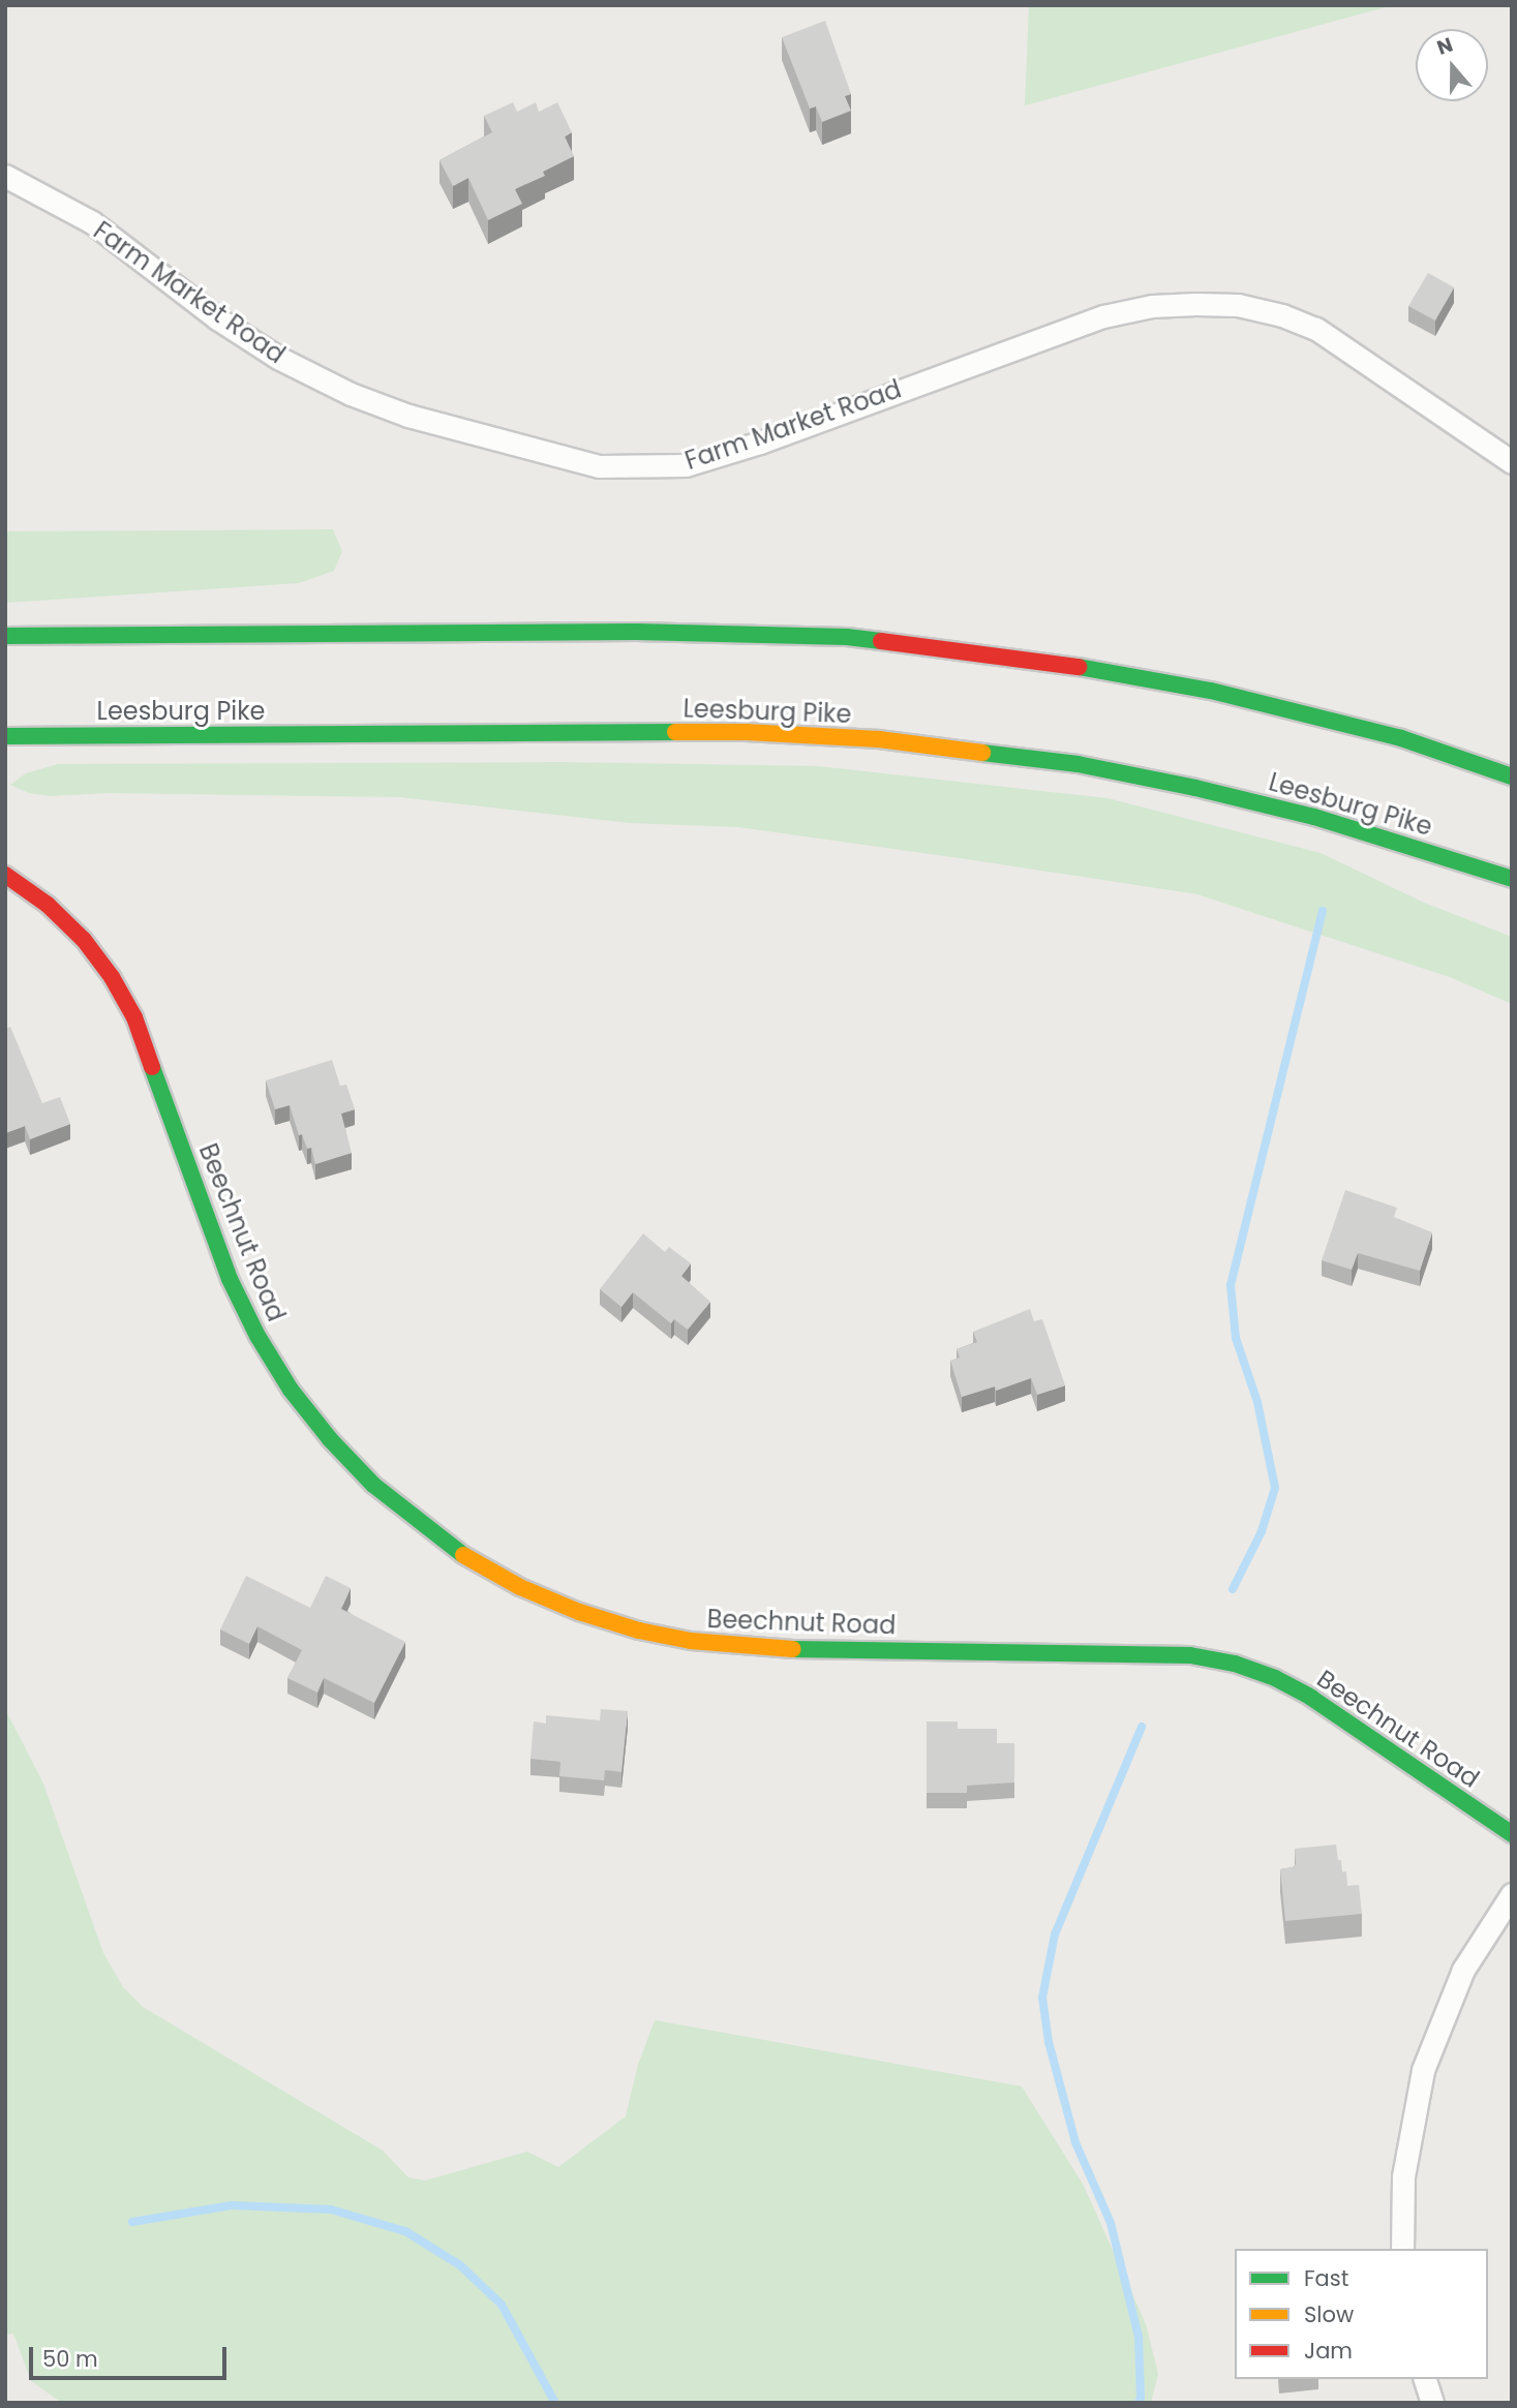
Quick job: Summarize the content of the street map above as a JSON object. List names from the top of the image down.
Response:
{
  "streets": {
    "main road": ["Leesburg Pike", "Beechnut Road"],
    "street": ["Farm Market Road"]
  },
  "legend": ["Fast", "Slow", "Jam"],
  "scale_bar": "50 m",
  "north": "top"
}
